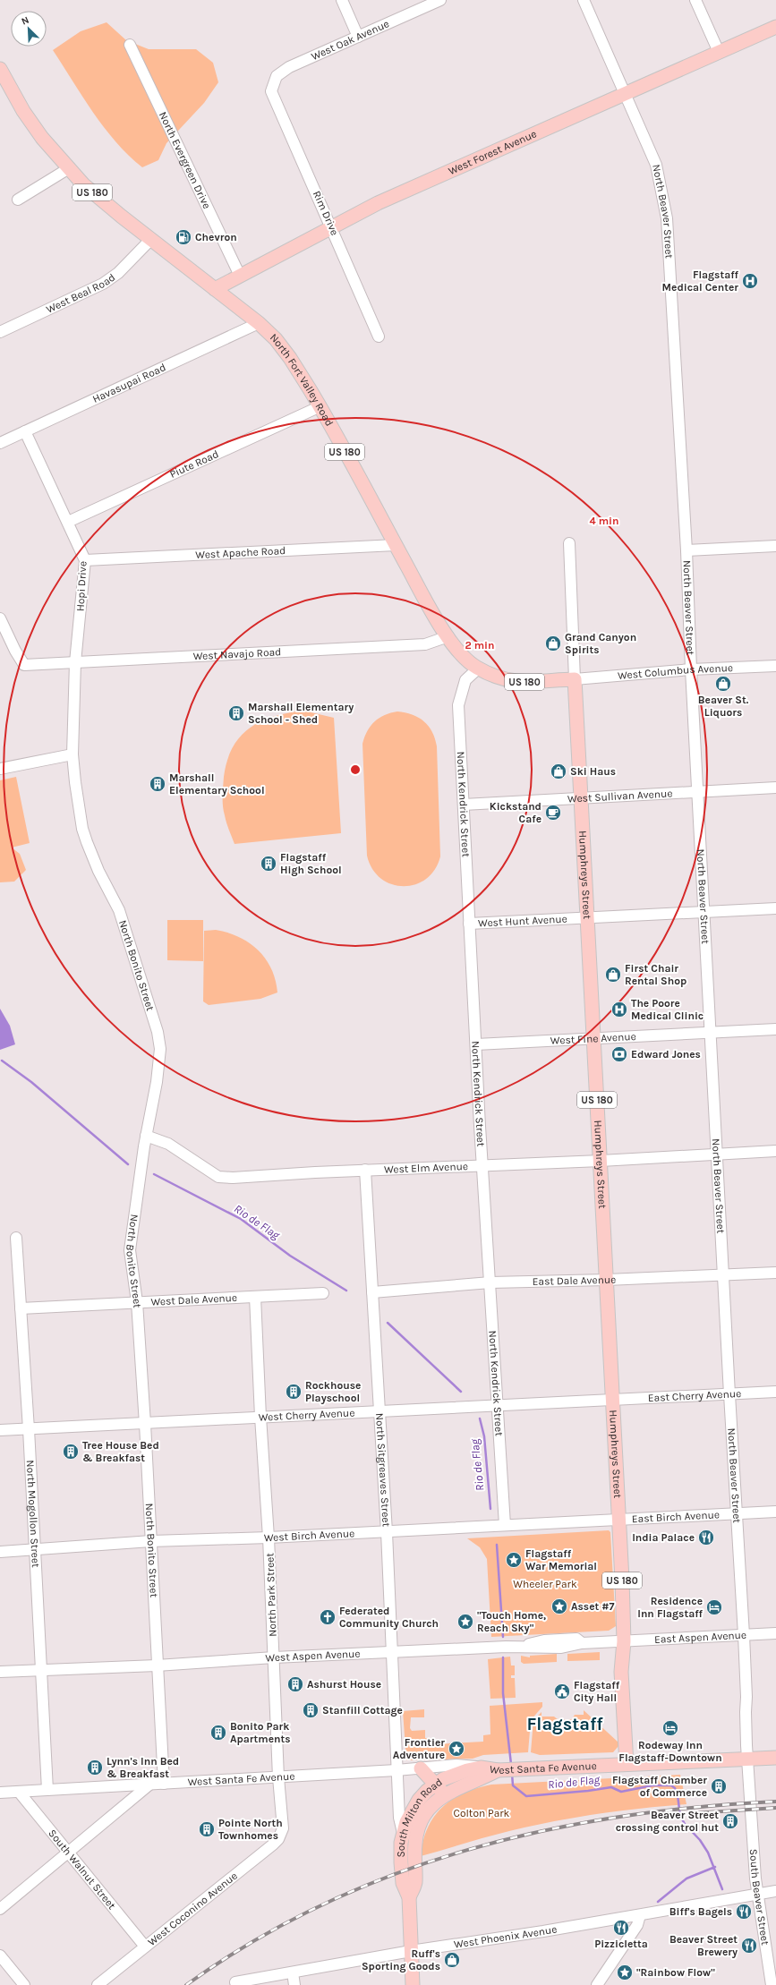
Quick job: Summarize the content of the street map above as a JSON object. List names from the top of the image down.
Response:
{
  "streets": {
    "main road": [
      "West Forest Avenue",
      "US 180",
      "North Fort Valley Road",
      "Humphreys Street",
      "West Santa Fe Avenue",
      "South Milton Road"
    ],
    "street": [
      "West Oak Avenue",
      "North Evergreen Drive",
      "North Beaver Street",
      "Rim Drive",
      "West Beal Road",
      "Havasupai Road",
      "Piute Road",
      "West Apache Road",
      "Hopi Drive",
      "West Navajo Road",
      "West Columbus Avenue",
      "West Sullivan Avenue",
      "North Kendrick Street",
      "West Hunt Avenue",
      "North Bonito Street",
      "West Fine Avenue",
      "West Elm Avenue",
      "East Dale Avenue",
      "West Dale Avenue",
      "East Cherry Avenue",
      "West Cherry Avenue",
      "North Sitgreaves Street",
      "North Mogollon Street",
      "East Birch Avenue",
      "West Birch Avenue",
      "North Park Street",
      "East Aspen Avenue",
      "West Aspen Avenue",
      "South Walnut Street",
      "South Beaver Street",
      "West Coconino Avenue",
      "West Phoenix Avenue"
    ]
  },
  "crossings": [
    ["West Oak Avenue", "Rim Drive"],
    ["West Forest Avenue", "North Evergreen Drive"],
    ["West Forest Avenue", "North Beaver Street"],
    ["West Forest Avenue", "Rim Drive"],
    ["West Forest Avenue", "North Fort Valley Road"],
    ["North Beaver Street", "West Columbus Avenue"],
    ["North Beaver Street", "West Sullivan Avenue"],
    ["North Beaver Street", "West Hunt Avenue"],
    ["North Beaver Street", "West Fine Avenue"],
    ["North Beaver Street", "West Elm Avenue"],
    ["North Beaver Street", "East Dale Avenue"],
    ["North Beaver Street", "East Cherry Avenue"],
    ["North Beaver Street", "East Birch Avenue"],
    ["North Beaver Street", "East Aspen Avenue"],
    ["North Beaver Street", "West Santa Fe Avenue"],
    ["North Beaver Street", "South Beaver Street"],
    ["West Beal Road", "North Fort Valley Road"],
    ["North Fort Valley Road", "Havasupai Road"],
    ["North Fort Valley Road", "Piute Road"],
    ["North Fort Valley Road", "West Apache Road"],
    ["North Fort Valley Road", "West Navajo Road"],
    ["North Fort Valley Road", "West Columbus Avenue"],
    ["North Fort Valley Road", "North Kendrick Street"],
    ["North Fort Valley Road", "Humphreys Street"],
    ["Havasupai Road", "Hopi Drive"],
    ["Piute Road", "Hopi Drive"],
    ["West Apache Road", "Hopi Drive"],
    ["Hopi Drive", "West Navajo Road"],
    ["Hopi Drive", "North Bonito Street"],
    ["West Columbus Avenue", "Humphreys Street"],
    ["West Sullivan Avenue", "North Kendrick Street"],
    ["West Sullivan Avenue", "Humphreys Street"],
    ["North Kendrick Street", "West Hunt Avenue"],
    ["North Kendrick Street", "West Fine Avenue"],
    ["North Kendrick Street", "West Elm Avenue"],
    ["North Kendrick Street", "East Dale Avenue"],
    ["North Kendrick Street", "West Cherry Avenue"],
    ["North Kendrick Street", "West Birch Avenue"],
    ["Humphreys Street", "West Hunt Avenue"],
    ["Humphreys Street", "West Fine Avenue"],
    ["Humphreys Street", "West Elm Avenue"],
    ["Humphreys Street", "East Dale Avenue"],
    ["Humphreys Street", "East Cherry Avenue"],
    ["Humphreys Street", "West Cherry Avenue"],
    ["Humphreys Street", "East Birch Avenue"],
    ["Humphreys Street", "West Birch Avenue"],
    ["Humphreys Street", "East Aspen Avenue"],
    ["Humphreys Street", "West Aspen Avenue"],
    ["Humphreys Street", "West Santa Fe Avenue"],
    ["North Bonito Street", "West Elm Avenue"],
    ["North Bonito Street", "West Dale Avenue"],
    ["North Bonito Street", "West Cherry Avenue"],
    ["North Bonito Street", "West Birch Avenue"],
    ["North Bonito Street", "West Aspen Avenue"],
    ["North Bonito Street", "West Santa Fe Avenue"],
    ["West Elm Avenue", "North Sitgreaves Street"],
    ["East Dale Avenue", "North Sitgreaves Street"],
    ["West Dale Avenue", "North Mogollon Street"],
    ["West Dale Avenue", "North Park Street"],
    ["East Cherry Avenue", "West Cherry Avenue"],
    ["West Cherry Avenue", "North Sitgreaves Street"],
    ["West Cherry Avenue", "North Mogollon Street"],
    ["West Cherry Avenue", "North Park Street"],
    ["North Sitgreaves Street", "West Birch Avenue"],
    ["North Sitgreaves Street", "West Aspen Avenue"],
    ["North Sitgreaves Street", "West Santa Fe Avenue"],
    ["North Mogollon Street", "West Birch Avenue"],
    ["North Mogollon Street", "West Aspen Avenue"],
    ["North Mogollon Street", "West Santa Fe Avenue"],
    ["East Birch Avenue", "West Birch Avenue"],
    ["West Birch Avenue", "North Park Street"],
    ["North Park Street", "West Aspen Avenue"],
    ["North Park Street", "West Santa Fe Avenue"],
    ["North Park Street", "West Coconino Avenue"],
    ["East Aspen Avenue", "West Aspen Avenue"],
    ["West Santa Fe Avenue", "South Milton Road"],
    ["West Santa Fe Avenue", "South Walnut Street"],
    ["South Milton Road", "West Phoenix Avenue"],
    ["South Walnut Street", "West Coconino Avenue"],
    ["South Beaver Street", "West Phoenix Avenue"]
  ],
  "districts": ["Flagstaff"],
  "water": ["Rio de Flag"],
  "parks": ["Wheeler Park", "Colton Park"],
  "places": {
    "fuel station": ["Chevron"],
    "hospital": ["Flagstaff Medical Center", "The Poore Medical Clinic"],
    "shop": [
      "Grand Canyon Spirits",
      "Beaver St. Liquors",
      "Ski Haus",
      "First Chair Rental Shop",
      "Ruff's Sporting Goods"
    ],
    "building": [
      "Marshall Elementary School - Shed",
      "Marshall Elementary School",
      "Flagstaff High School",
      "Rockhouse Playschool",
      "Tree House Bed & Breakfast",
      "Ashurst House",
      "Stanfill Cottage",
      "Bonito Park Apartments",
      "Lynn's Inn Bed & Breakfast",
      "Flagstaff Chamber of Commerce",
      "Beaver Street crossing control hut",
      "Pointe North Townhomes"
    ],
    "cafe": ["Kickstand Cafe"],
    "bank": ["Edward Jones"],
    "restaurant": [
      "India Palace",
      "Biff's Bagels",
      "Pizzicletta",
      "Beaver Street Brewery"
    ],
    "place": [
      "Flagstaff War Memorial",
      "Asset #7",
      "\"Touch Home, Reach Sky\"",
      "Frontier Adventure",
      "\"Rainbow Flow\""
    ],
    "hotel": ["Residence Inn Flagstaff", "Rodeway Inn Flagstaff-Downtown"],
    "church": ["Federated Community Church"],
    "public building": ["Flagstaff City Hall"]
  },
  "north": "top left",
  "rings": ["4 min", "2 min"]
}
